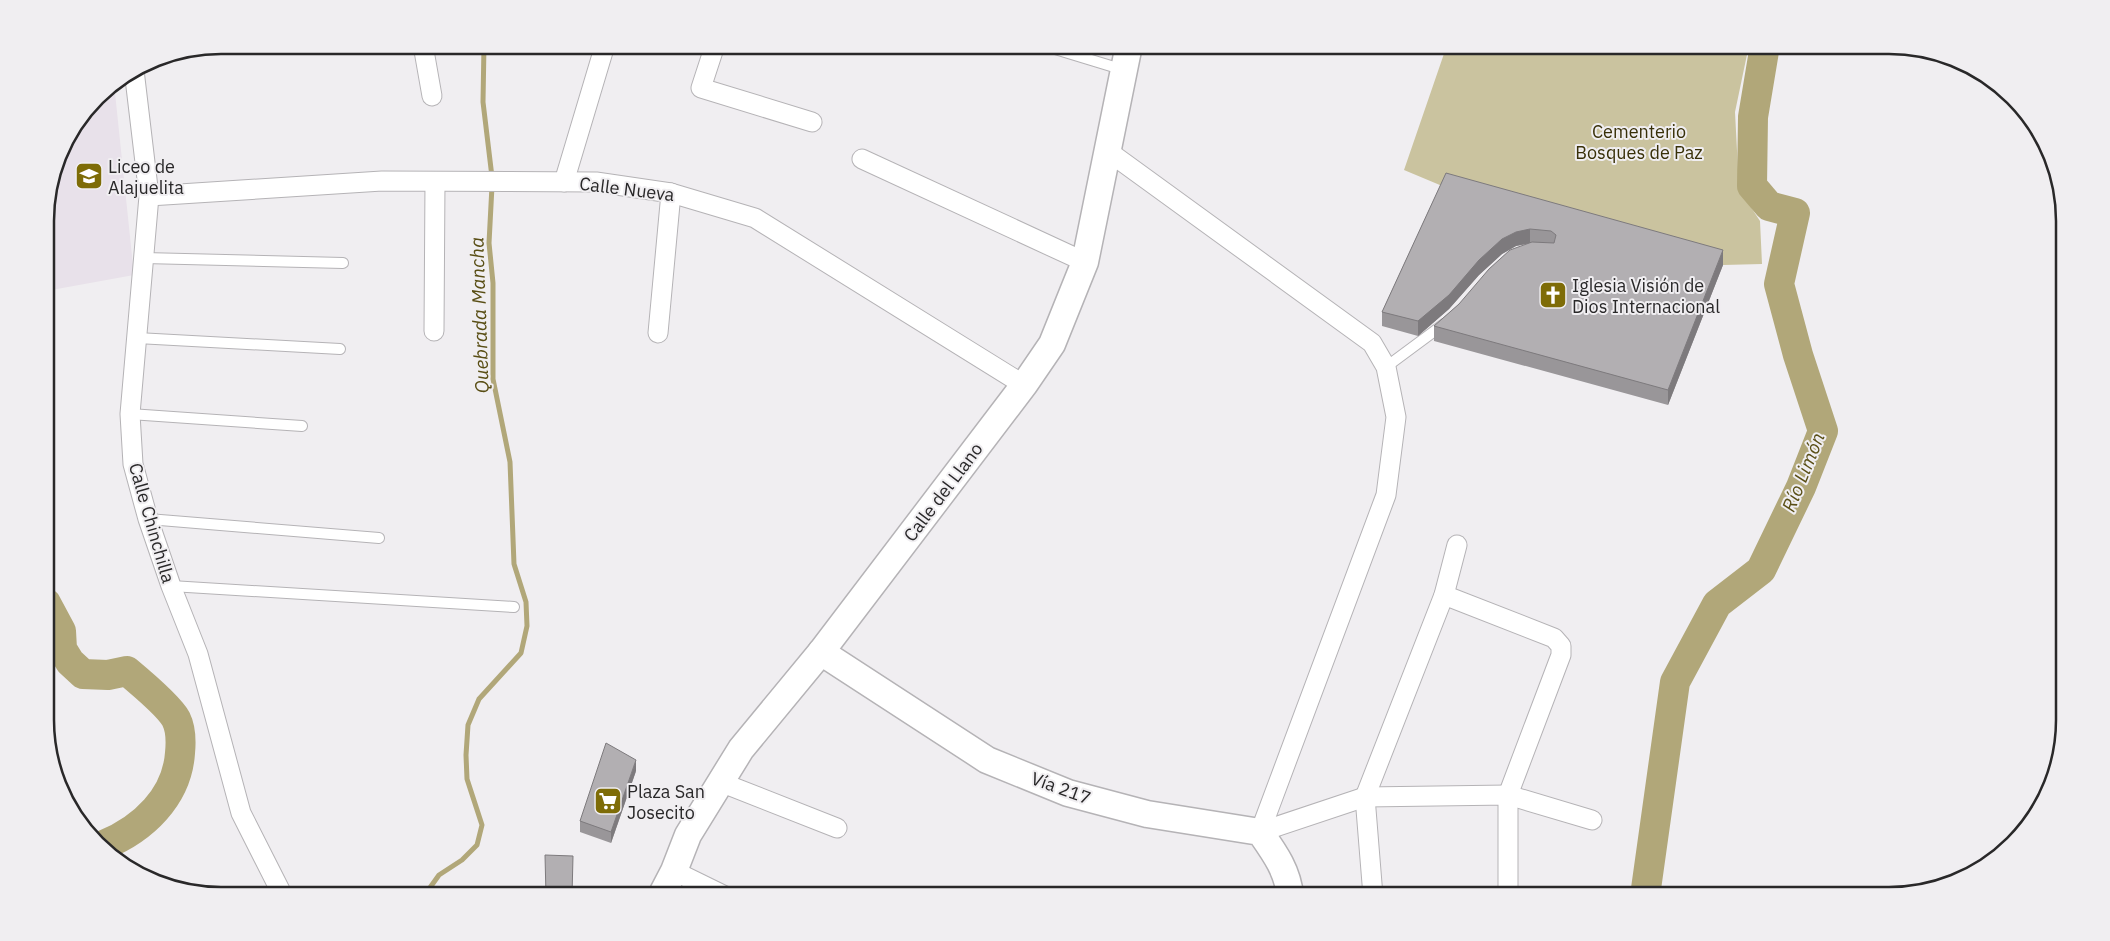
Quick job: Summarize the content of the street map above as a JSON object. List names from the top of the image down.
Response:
{
  "streets": {
    "main road": ["Calle del Llano", "Vía 217"],
    "street": ["Calle Nueva", "Calle Chinchilla"]
  },
  "crossings": [
    ["Calle Nueva", "Calle del Llano"],
    ["Calle Nueva", "Calle Chinchilla"],
    ["Calle del Llano", "Vía 217"]
  ],
  "water": ["Quebrada Mancha", "Río Limón"],
  "parks": ["Cementerio Bosques de Paz"],
  "places": {
    "school or university": ["Liceo de Alajuelita"],
    "church": ["Iglesia Visión de Dios Internacional"],
    "supermarket": ["Plaza San Josecito"]
  }
}
